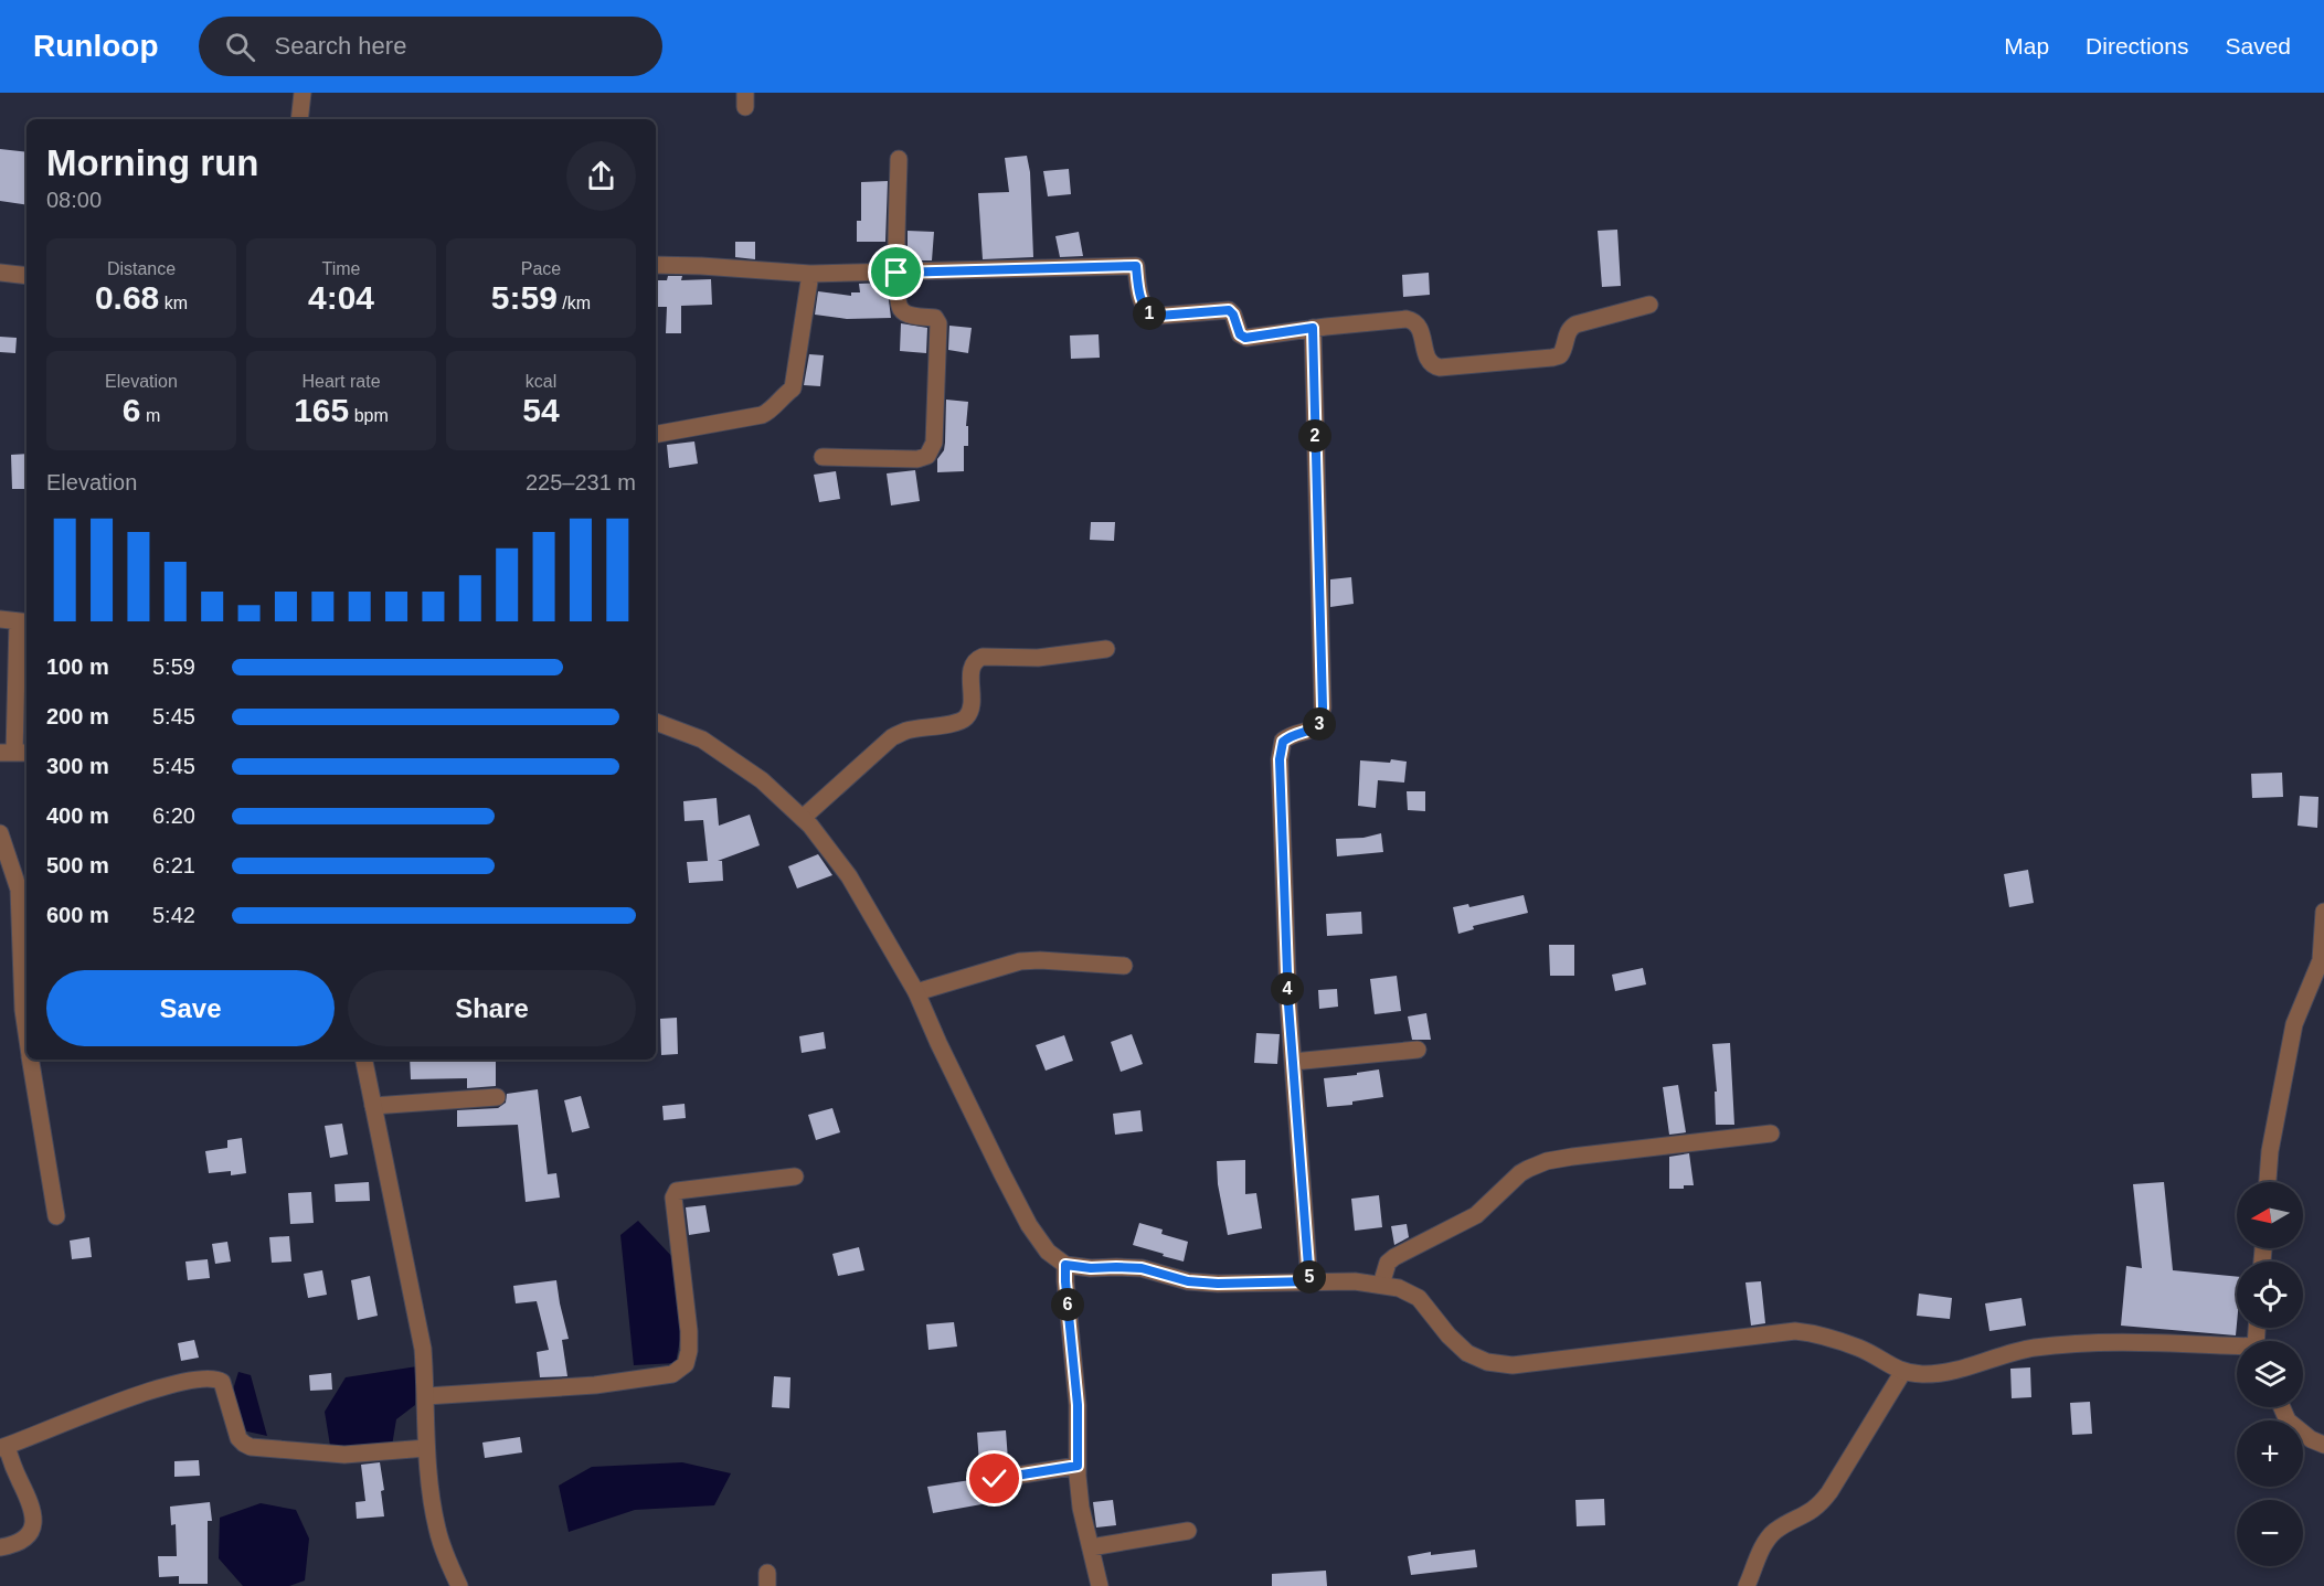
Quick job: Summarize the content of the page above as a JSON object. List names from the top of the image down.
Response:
{
  "north": "left",
  "page": {
    "header": "Runloop",
    "search": "Search here",
    "nav": ["Map", "Directions", "Saved"],
    "heading": ["Morning run", "08:00"],
    "stats": [
      ["Distance", "0.68 km"],
      ["Time", "4:04"],
      ["Pace", "5:59 /km"],
      ["Elevation", "6 m"],
      ["Heart rate", "165 bpm"],
      ["kcal", "54"]
    ],
    "pins": [
      "1",
      "2",
      "3",
      "4",
      "5",
      "6"
    ],
    "chart": ["Elevation", "225–231 m"],
    "list": [
      {
        "name": "100 m",
        "note": "5:59"
      },
      {
        "name": "200 m",
        "note": "5:45"
      },
      {
        "name": "300 m",
        "note": "5:45"
      },
      {
        "name": "400 m",
        "note": "6:20"
      },
      {
        "name": "500 m",
        "note": "6:21"
      },
      {
        "name": "600 m",
        "note": "5:42"
      }
    ],
    "buttons": ["Save", "Share"],
    "map_buttons": ["+", "−"]
  }
}
